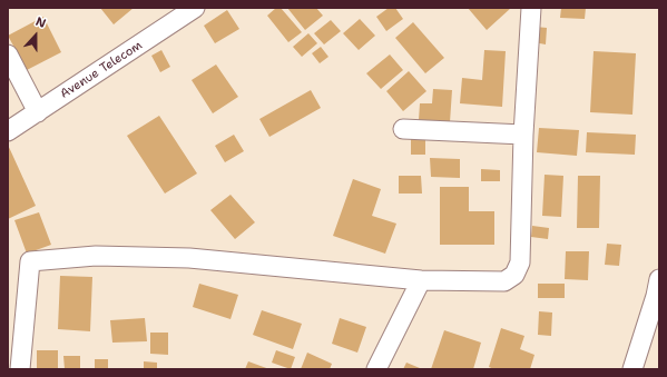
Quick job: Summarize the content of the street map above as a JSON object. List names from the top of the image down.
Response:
{
  "streets": {
    "street": ["Avenue Telecom"]
  },
  "north": "top"
}
